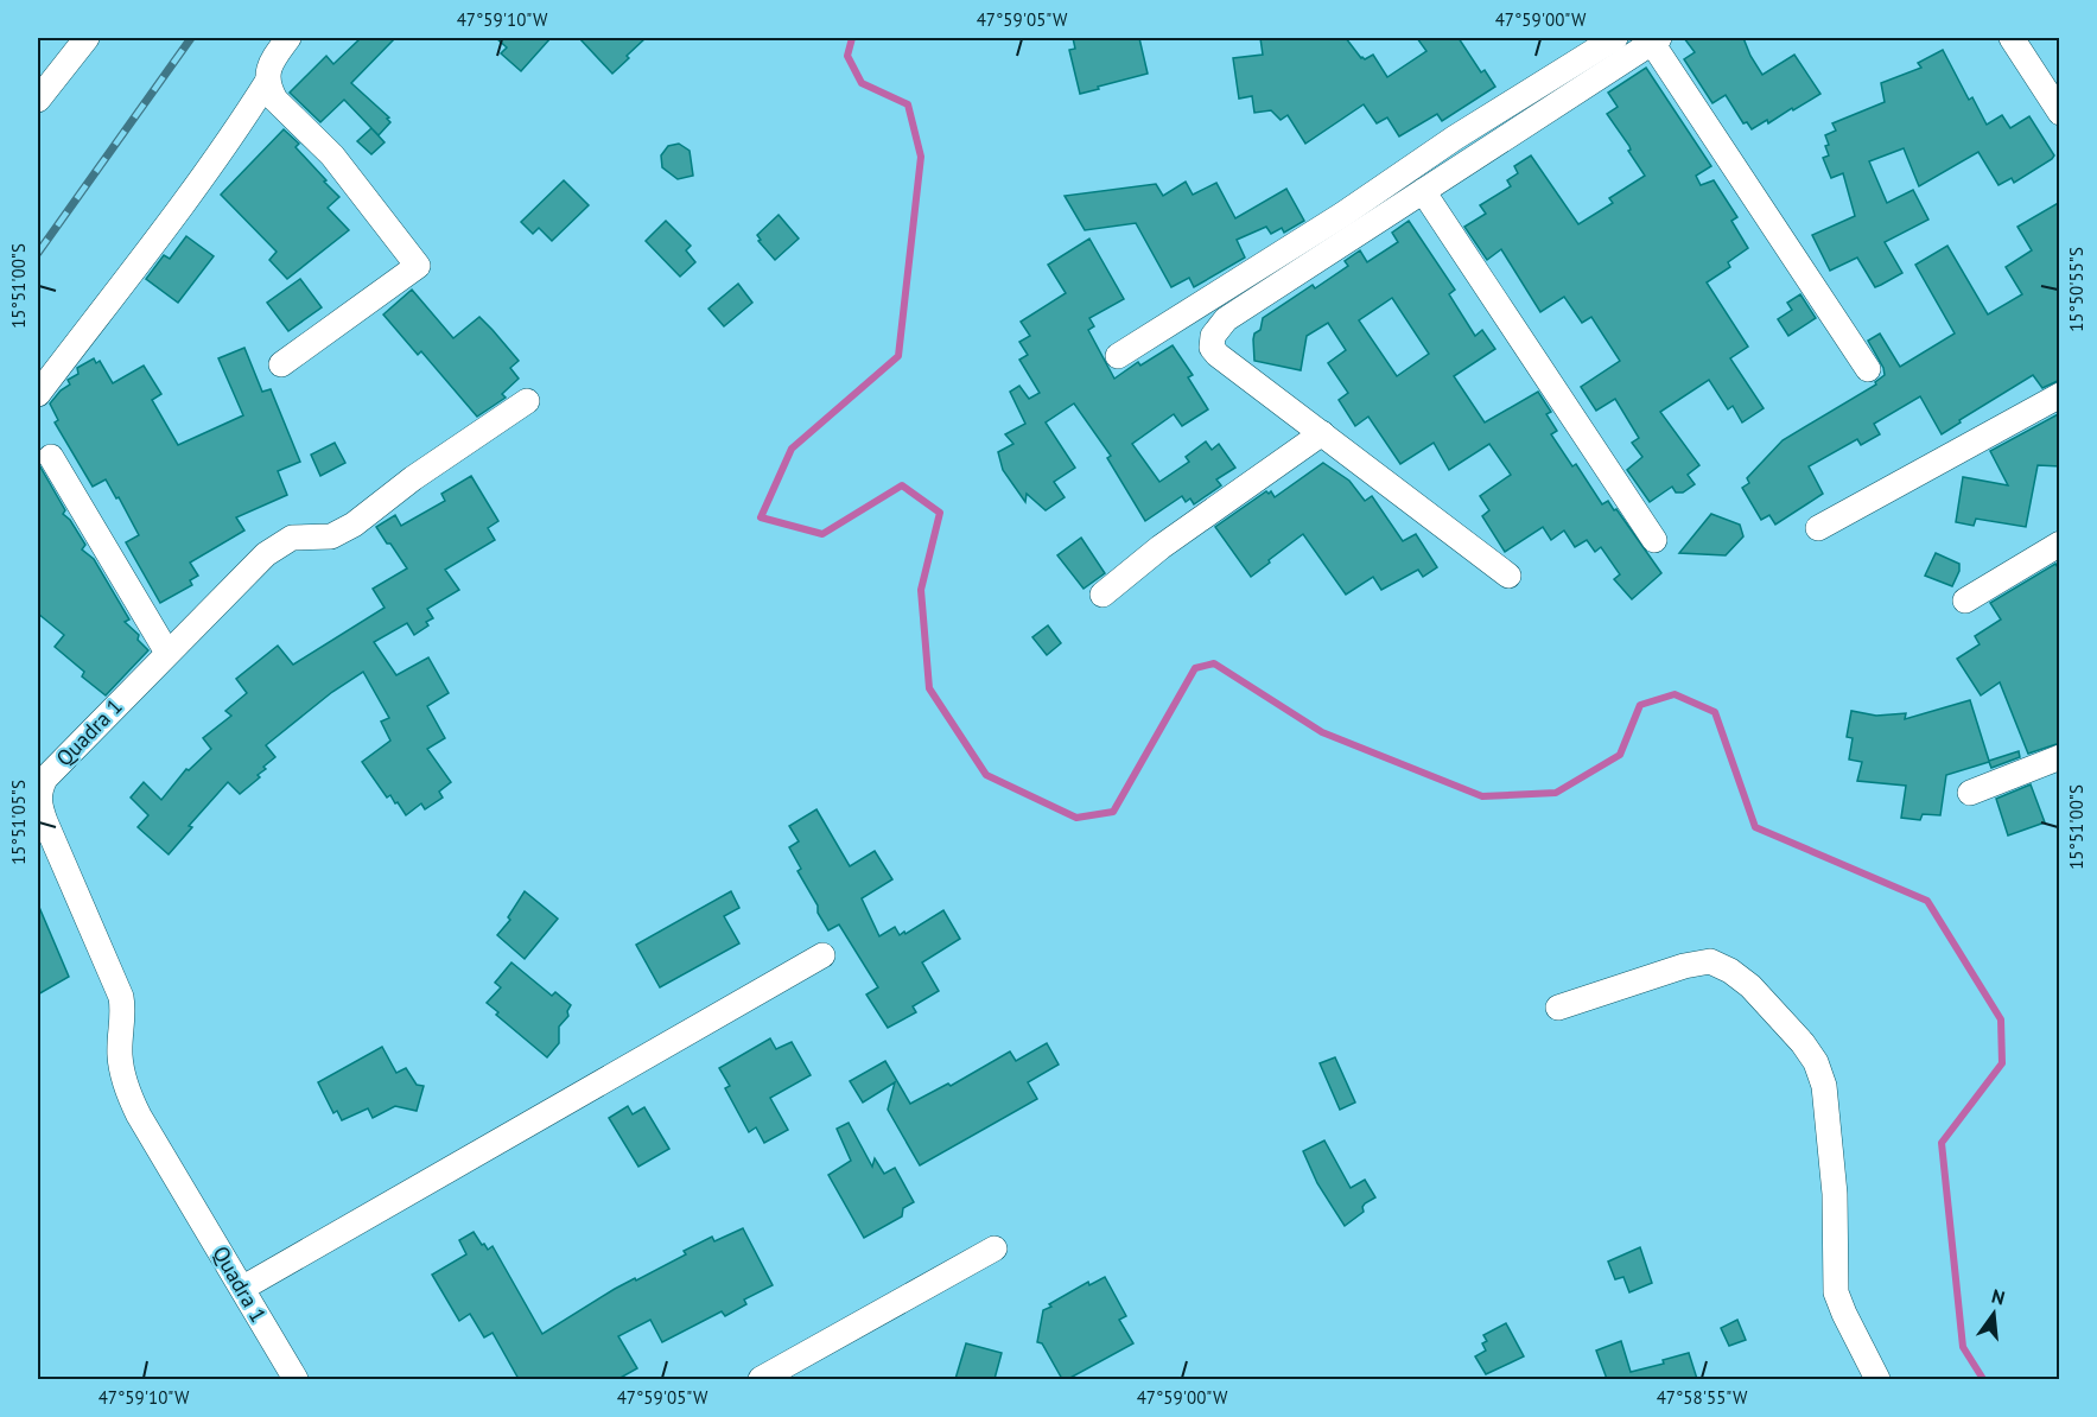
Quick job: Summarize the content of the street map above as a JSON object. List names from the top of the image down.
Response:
{
  "streets": {
    "street": ["Quadra 1"]
  },
  "north": "top",
  "coordinates": [
    "47°59'10\"W",
    "47°59'05\"W",
    "47°59'00\"W",
    "15°51'00\"S",
    "15°50'55\"S",
    "15°51'05\"S",
    "47°58'55\"W"
  ]
}
